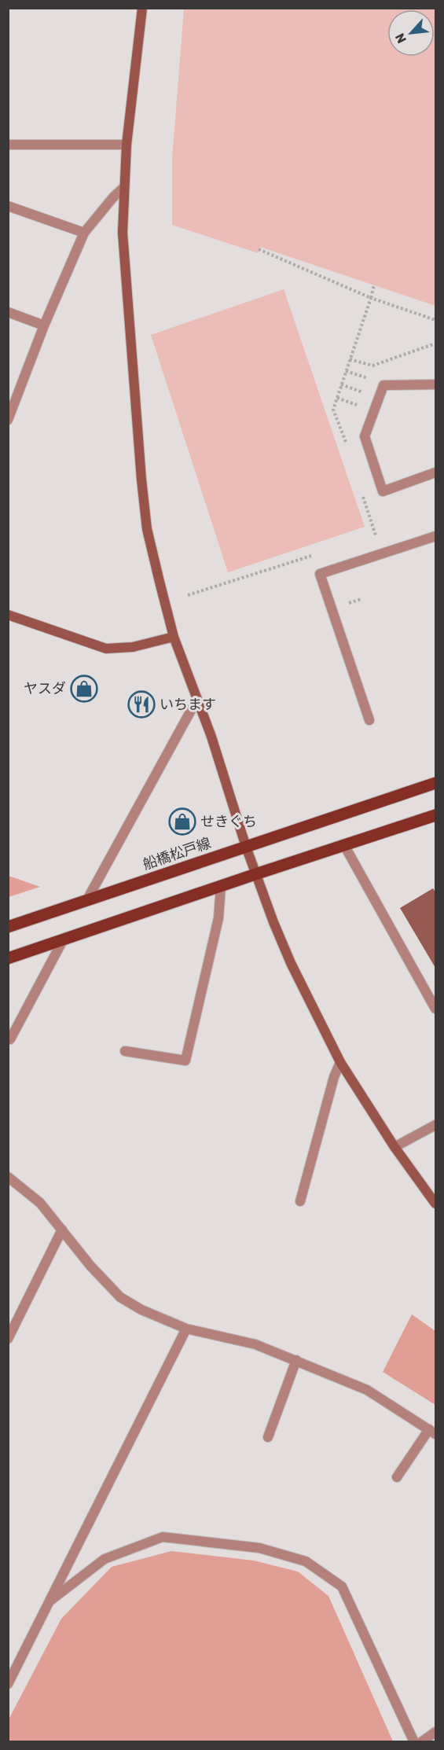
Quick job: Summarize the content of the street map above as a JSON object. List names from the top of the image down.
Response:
{
  "streets": {
    "main road": ["船橋松戸線"]
  },
  "places": {
    "shop": ["ヤスダ", "せきぐち"],
    "restaurant": ["いちます"]
  },
  "north": "bottom left"
}
